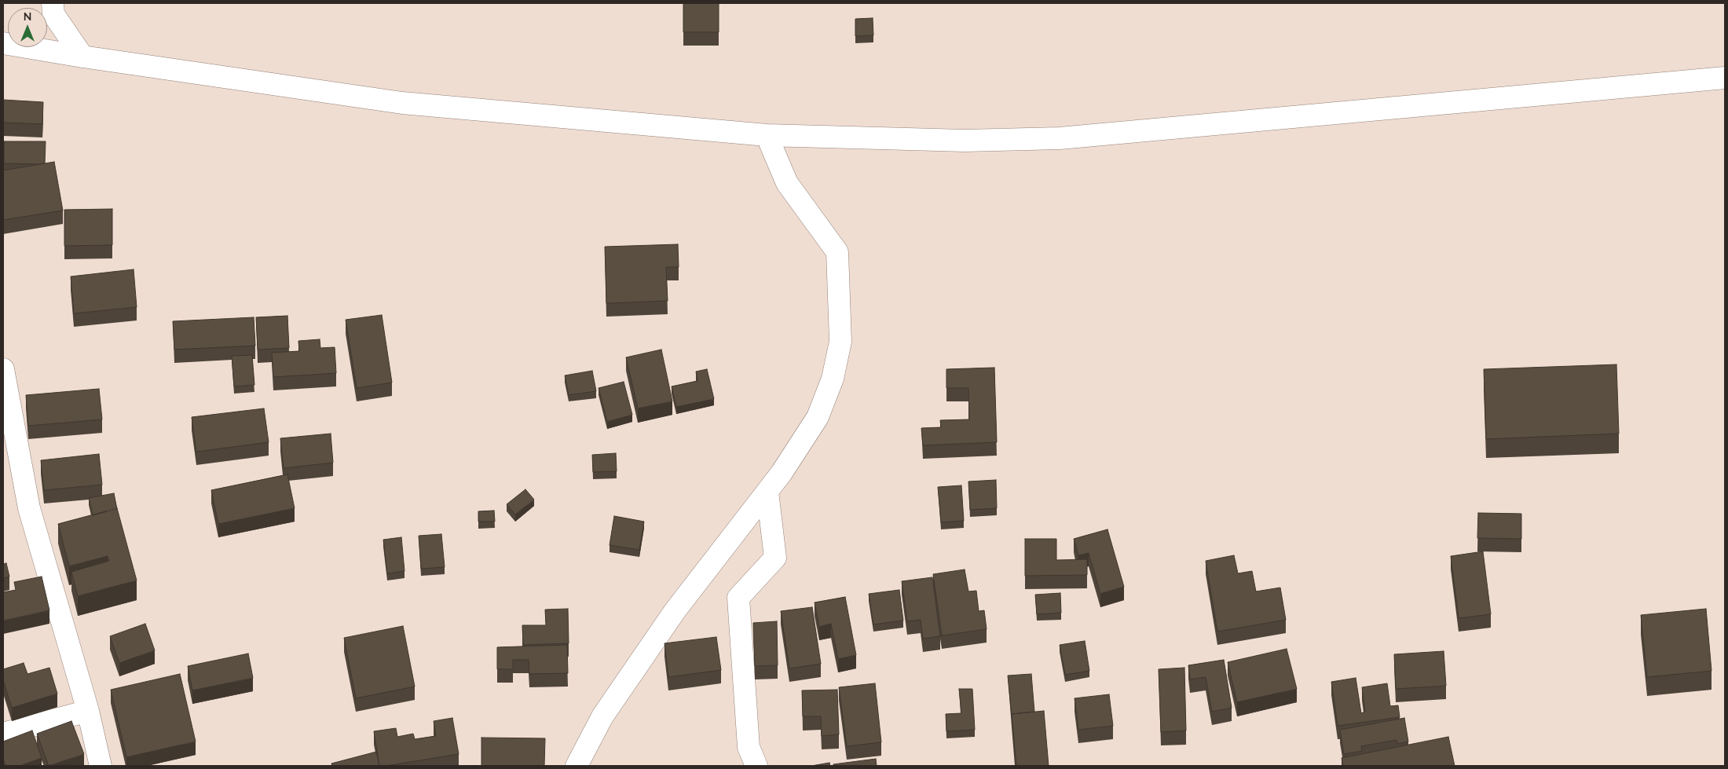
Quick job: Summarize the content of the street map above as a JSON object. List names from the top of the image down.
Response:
{
  "north": "top"
}
